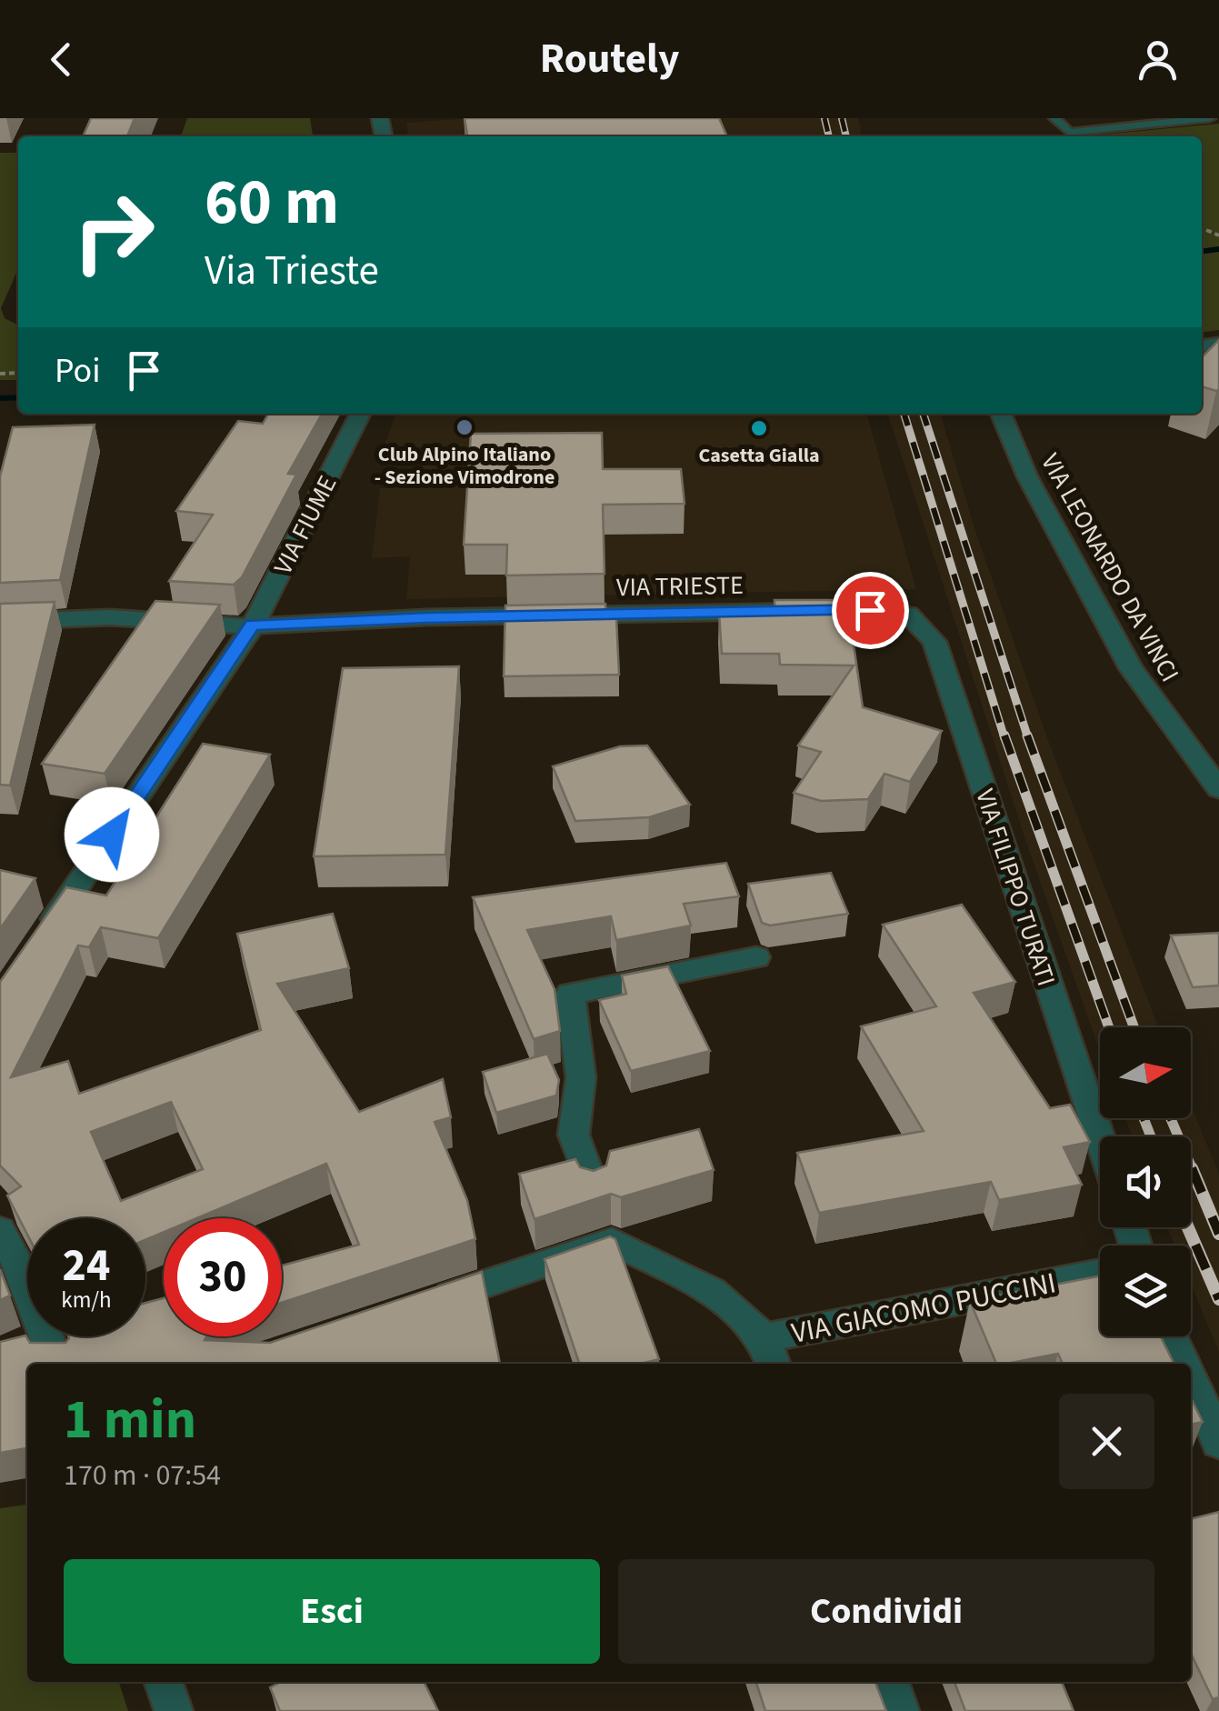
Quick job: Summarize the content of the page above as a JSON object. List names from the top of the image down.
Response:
{
  "streets": {
    "street": [
      "VIA FIUME",
      "VIA LEONARDO DA VINCI",
      "VIA TRIESTE",
      "VIA FILIPPO TURATI",
      "VIA GIACOMO PUCCINI"
    ]
  },
  "crossings": [
    ["VIA FIUME", "VIA TRIESTE"],
    ["VIA TRIESTE", "VIA FILIPPO TURATI"]
  ],
  "places": ["Club Alpino Italiano - Sezione Vimodrone", "Casetta Gialla"],
  "north": "right",
  "page": {
    "header": "Routely",
    "turn": ["60 m", "Via Trieste"],
    "then": "Poi",
    "speed": "24 km/h",
    "limit": "30",
    "heading": ["1 min", "170 m · 07:54"],
    "buttons": ["Esci", "Condividi"]
  }
}
